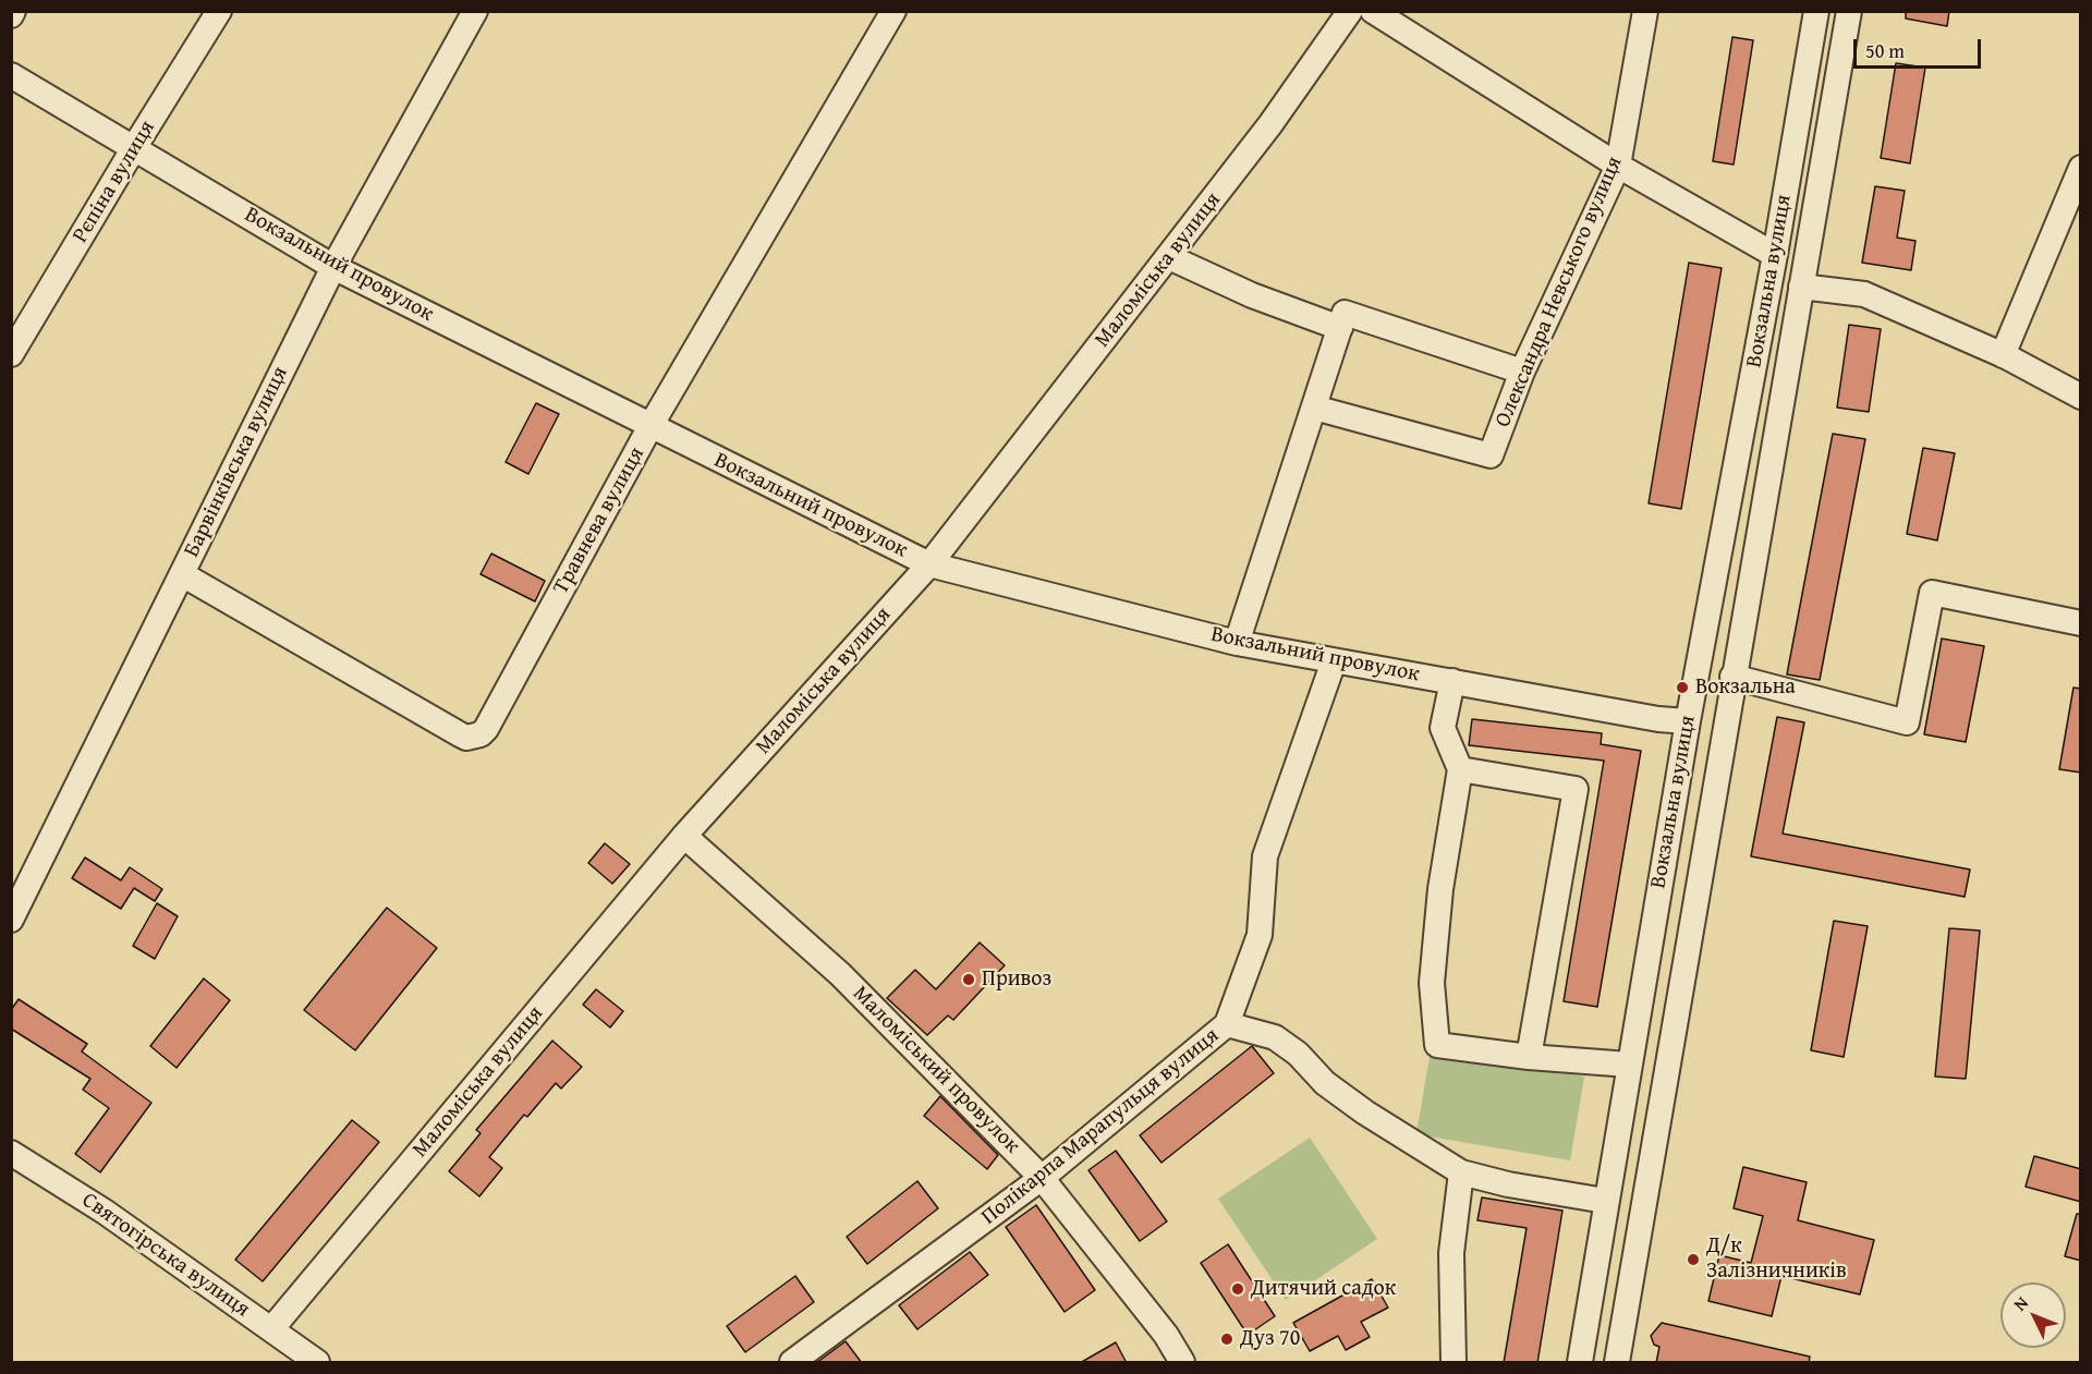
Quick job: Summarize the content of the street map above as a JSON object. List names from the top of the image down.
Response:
{
  "streets": {
    "street": [
      "Рєпіна вулиця",
      "Вокзальний провулок",
      "Маломіська вулиця",
      "Вокзальна вулиця",
      "Олександра Невського вулиця",
      "Барвінківська вулиця",
      "Травнева вулиця",
      "Маломіський провулок",
      "Полікарпа Марапульця вулиця",
      "Святогірська вулиця"
    ]
  },
  "crossings": [
    ["Рєпіна вулиця", "Вокзальний провулок"],
    ["Вокзальний провулок", "Маломіська вулиця"],
    ["Вокзальний провулок", "Вокзальна вулиця"],
    ["Вокзальний провулок", "Барвінківська вулиця"],
    ["Вокзальний провулок", "Травнева вулиця"],
    ["Вокзальний провулок", "Полікарпа Марапульця вулиця"],
    ["Маломіська вулиця", "Маломіський провулок"],
    ["Маломіська вулиця", "Святогірська вулиця"],
    ["Барвінківська вулиця", "Травнева вулиця"],
    ["Маломіський провулок", "Полікарпа Марапульця вулиця"]
  ],
  "places": [
    "Вокзальна",
    "Привоз",
    "Д/к Залізничників",
    "Дитячий садок",
    "Дуз 70"
  ],
  "scale_bar": "50 m",
  "north": "top left"
}
